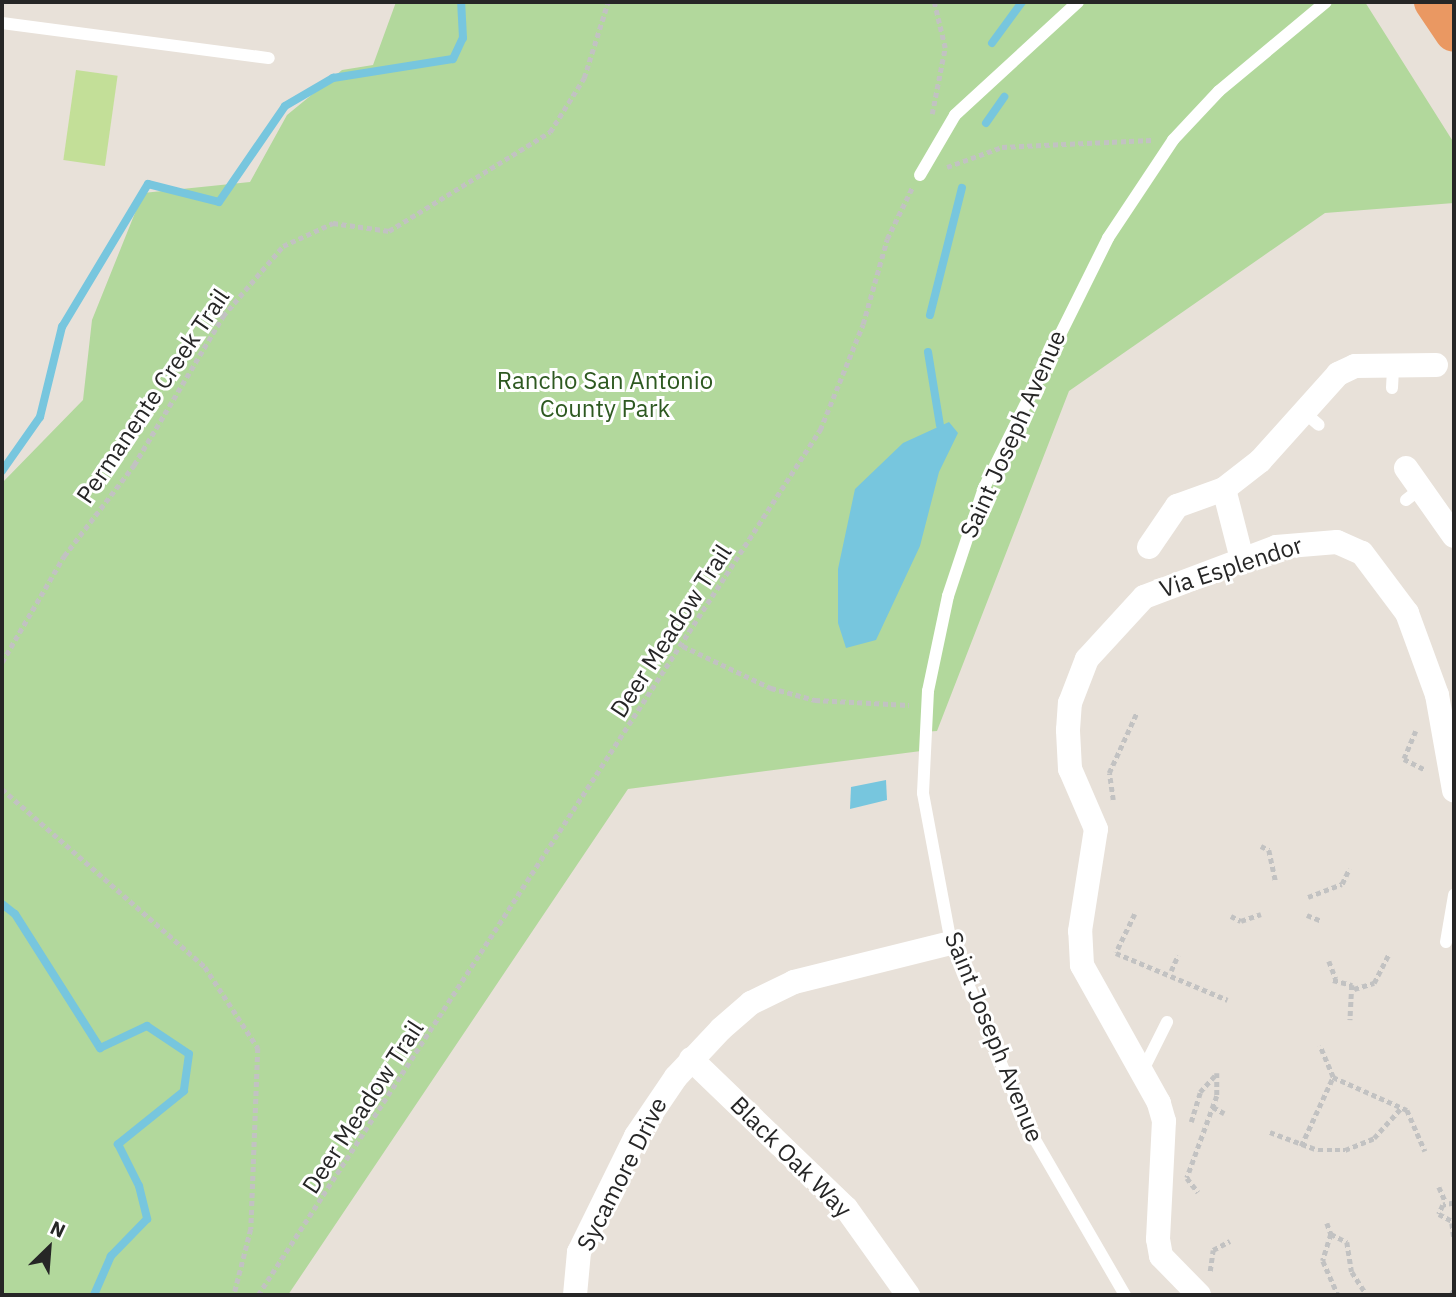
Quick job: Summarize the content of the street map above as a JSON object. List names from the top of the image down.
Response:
{
  "streets": {
    "street": ["Via Esplendor", "Black Oak Way", "Sycamore Drive"],
    "lane": ["Saint Joseph Avenue"],
    "path": ["Permanente Creek Trail", "Deer Meadow Trail"]
  },
  "crossings": [
    ["Saint Joseph Avenue", "Sycamore Drive"],
    ["Black Oak Way", "Sycamore Drive"]
  ],
  "parks": ["Rancho San Antonio County Park"],
  "north": "top right"
}
